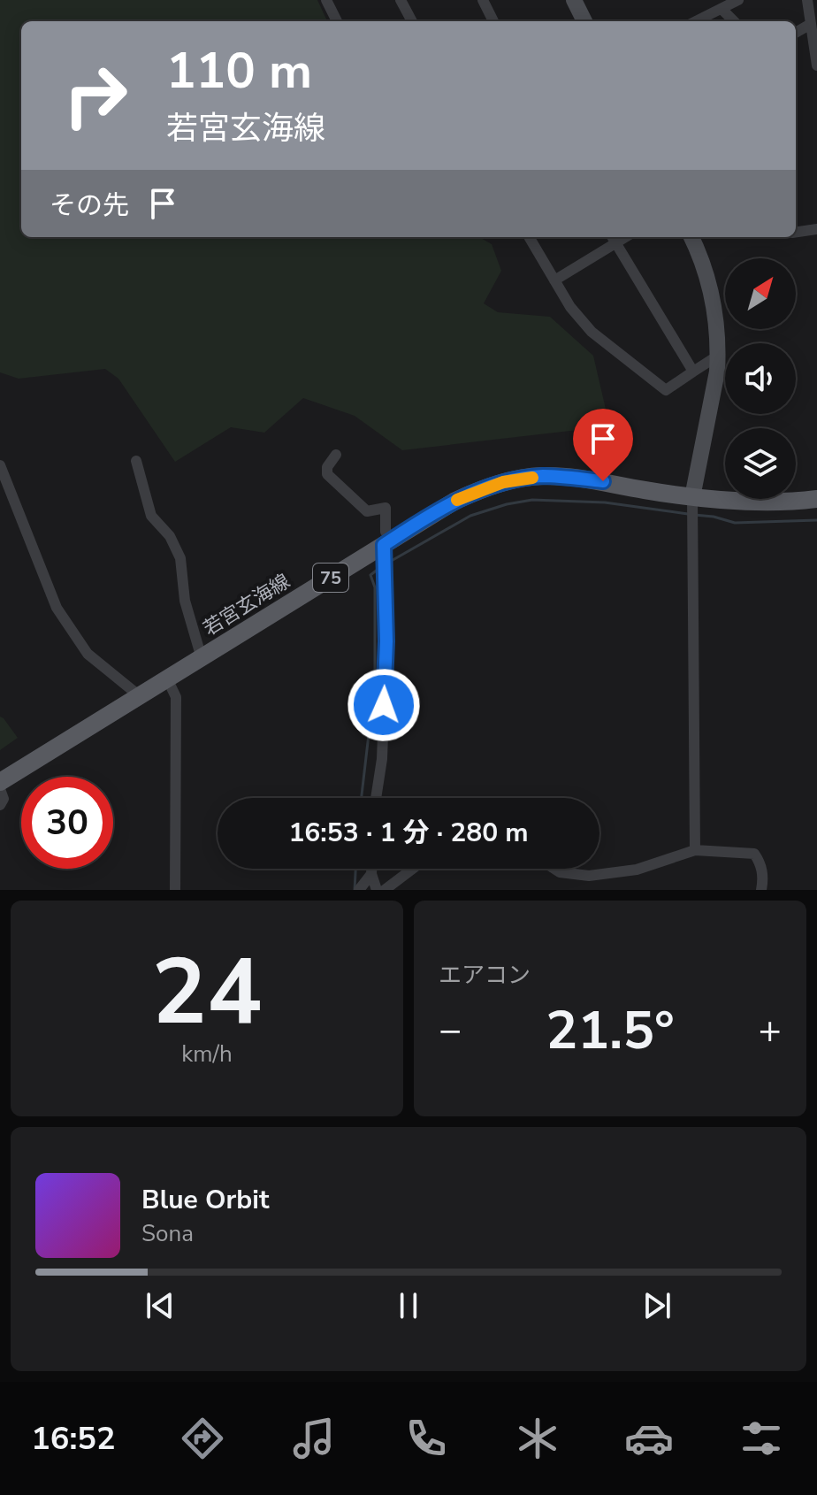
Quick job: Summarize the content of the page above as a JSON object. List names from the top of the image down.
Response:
{
  "streets": {
    "main road": ["75", "若宮玄海線"]
  },
  "north": "top right",
  "page": {
    "turn": ["110 m", "若宮玄海線"],
    "then": "その先",
    "limit": "30",
    "trip": "16:53 · 1 分 · 280 m",
    "tile": [
      ["24", "km/h"],
      "エアコン"
    ],
    "heat": ["−", "21.5°", "+"],
    "song": ["Blue Orbit", "Sona"],
    "tabs": "16:52"
  }
}
